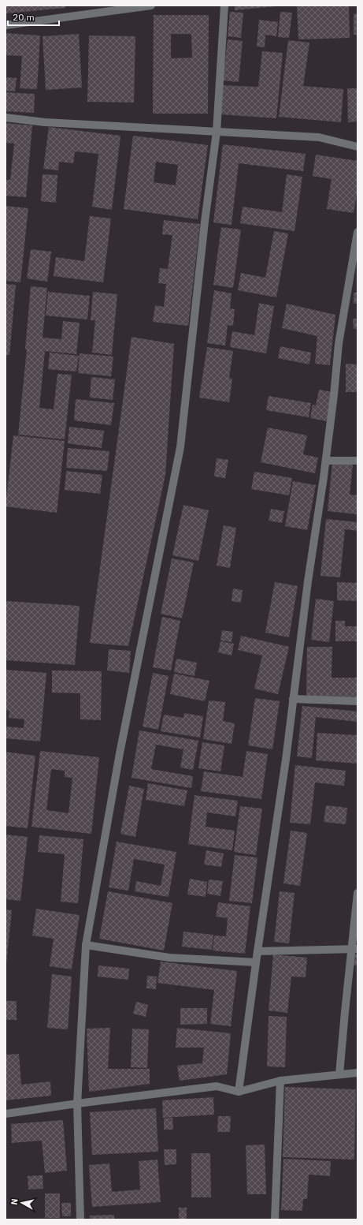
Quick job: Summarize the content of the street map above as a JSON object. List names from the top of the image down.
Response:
{
  "scale_bar": "20 m",
  "north": "left"
}
